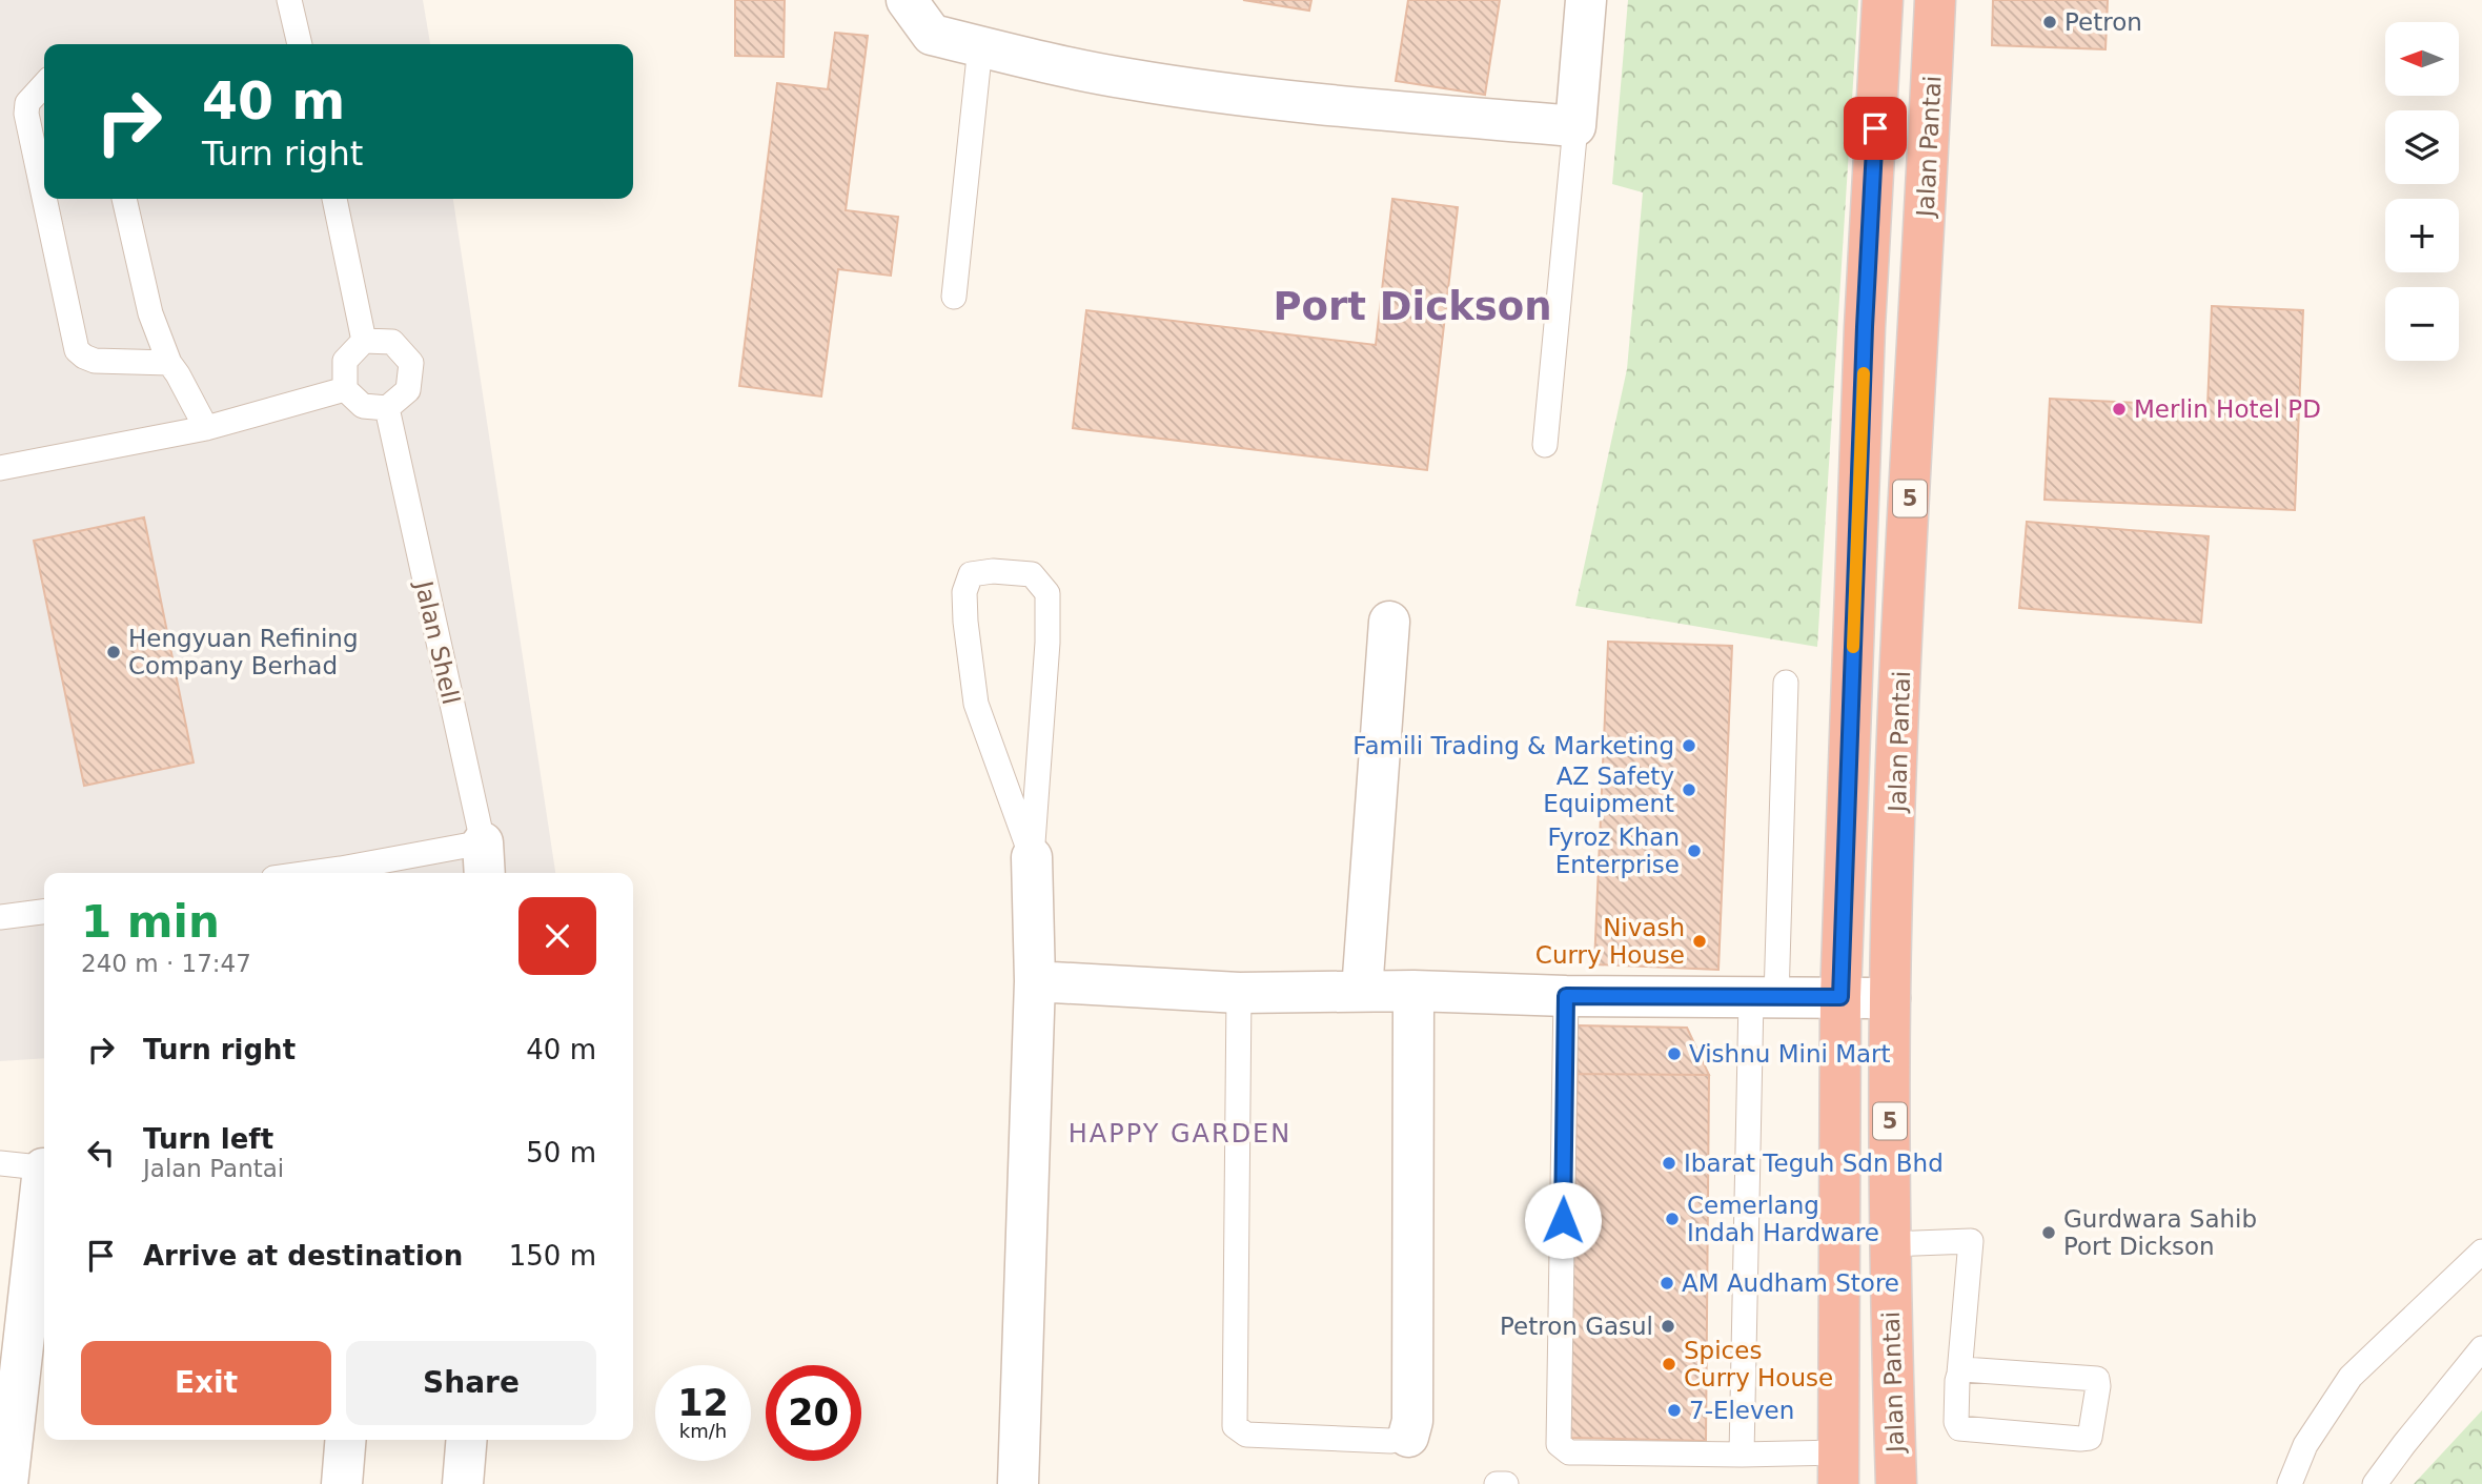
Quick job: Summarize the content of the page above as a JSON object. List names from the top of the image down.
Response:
{
  "streets": {
    "highway": ["Jalan Pantai", "5"],
    "lane": ["Jalan Shell"]
  },
  "districts": ["Port Dickson", "HAPPY GARDEN"],
  "places": [
    "Petron",
    "Merlin Hotel PD",
    "Hengyuan Refining Company Berhad",
    "Famili Trading & Marketing",
    "AZ Safety Equipment",
    "Fyroz Khan Enterprise",
    "Nivash Curry House",
    "Vishnu Mini Mart",
    "Ibarat Teguh Sdn Bhd",
    "Cemerlang Indah Hardware",
    "Gurdwara Sahib Port Dickson",
    "AM Audham Store",
    "Petron Gasul",
    "Spices Curry House",
    "7-Eleven"
  ],
  "north": "left",
  "page": {
    "map_buttons": ["+", "−"],
    "turn": ["40 m", "Turn right"],
    "heading": ["1 min", "240 m · 17:47"],
    "list": [
      {
        "name": "Turn right",
        "value": "40 m"
      },
      {
        "name": "Turn left",
        "note": "Jalan Pantai",
        "value": "50 m"
      },
      {
        "name": "Arrive at destination",
        "value": "150 m"
      }
    ],
    "buttons": ["Exit", "Share"],
    "speed": "12 km/h",
    "limit": "20"
  }
}
